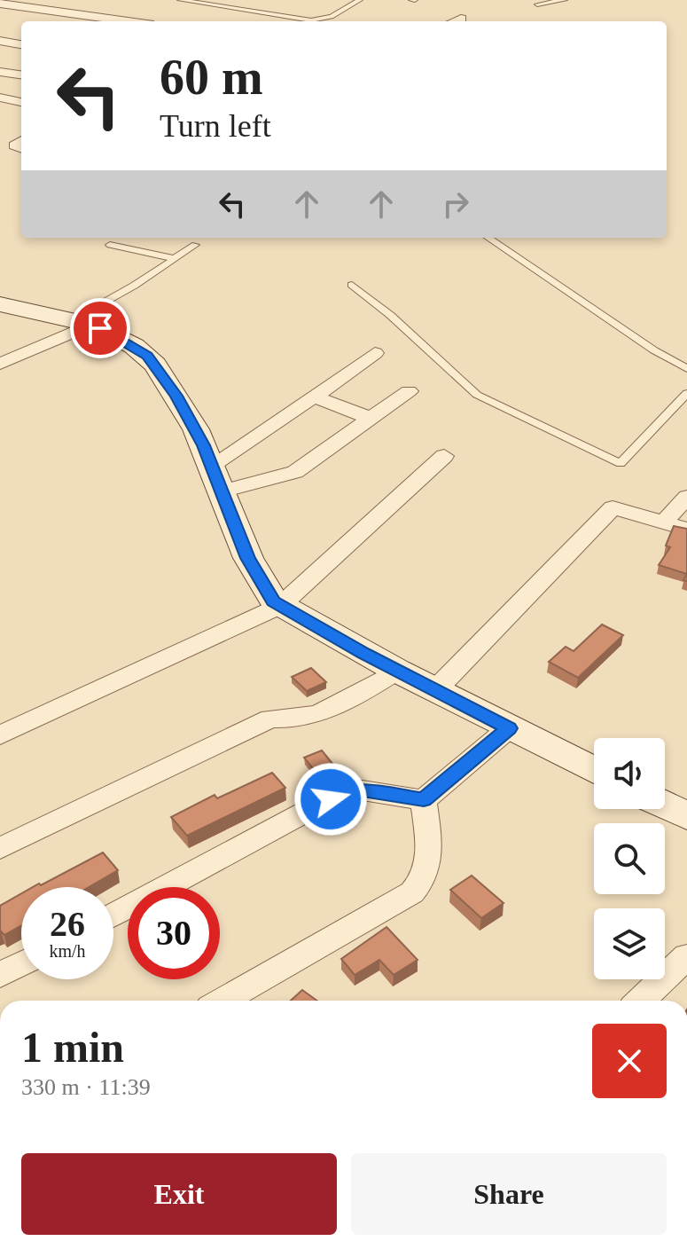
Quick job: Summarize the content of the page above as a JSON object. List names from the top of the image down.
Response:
{
  "page": {
    "turn": ["60 m", "Turn left"],
    "speed": "26 km/h",
    "limit": "30",
    "heading": ["1 min", "330 m · 11:39"],
    "buttons": ["Exit", "Share"]
  }
}
